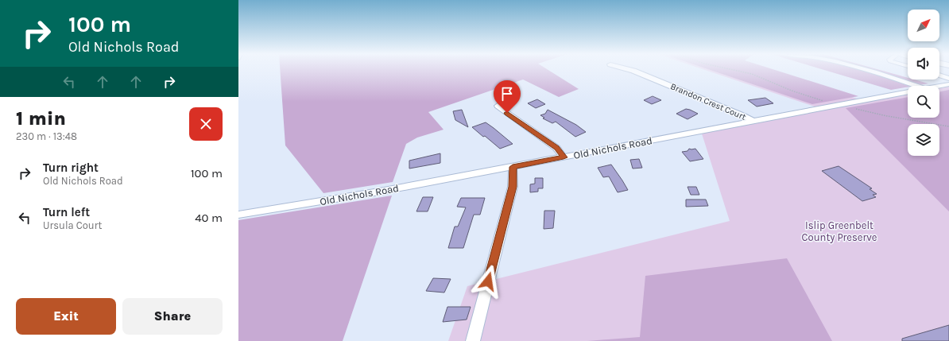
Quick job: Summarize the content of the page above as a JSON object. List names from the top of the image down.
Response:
{
  "streets": {
    "street": ["Brandon Crest Court", "Old Nichols Road"]
  },
  "crossings": [
    ["Brandon Crest Court", "Old Nichols Road"]
  ],
  "parks": ["Islip Greenbelt County Preserve"],
  "north": "top right",
  "page": {
    "turn": ["100 m", "Old Nichols Road"],
    "heading": ["1 min", "230 m · 13:48"],
    "list": [
      {
        "name": "Turn right",
        "note": "Old Nichols Road",
        "value": "100 m"
      },
      {
        "name": "Turn left",
        "note": "Ursula Court",
        "value": "40 m"
      }
    ],
    "buttons": ["Exit", "Share"]
  }
}
